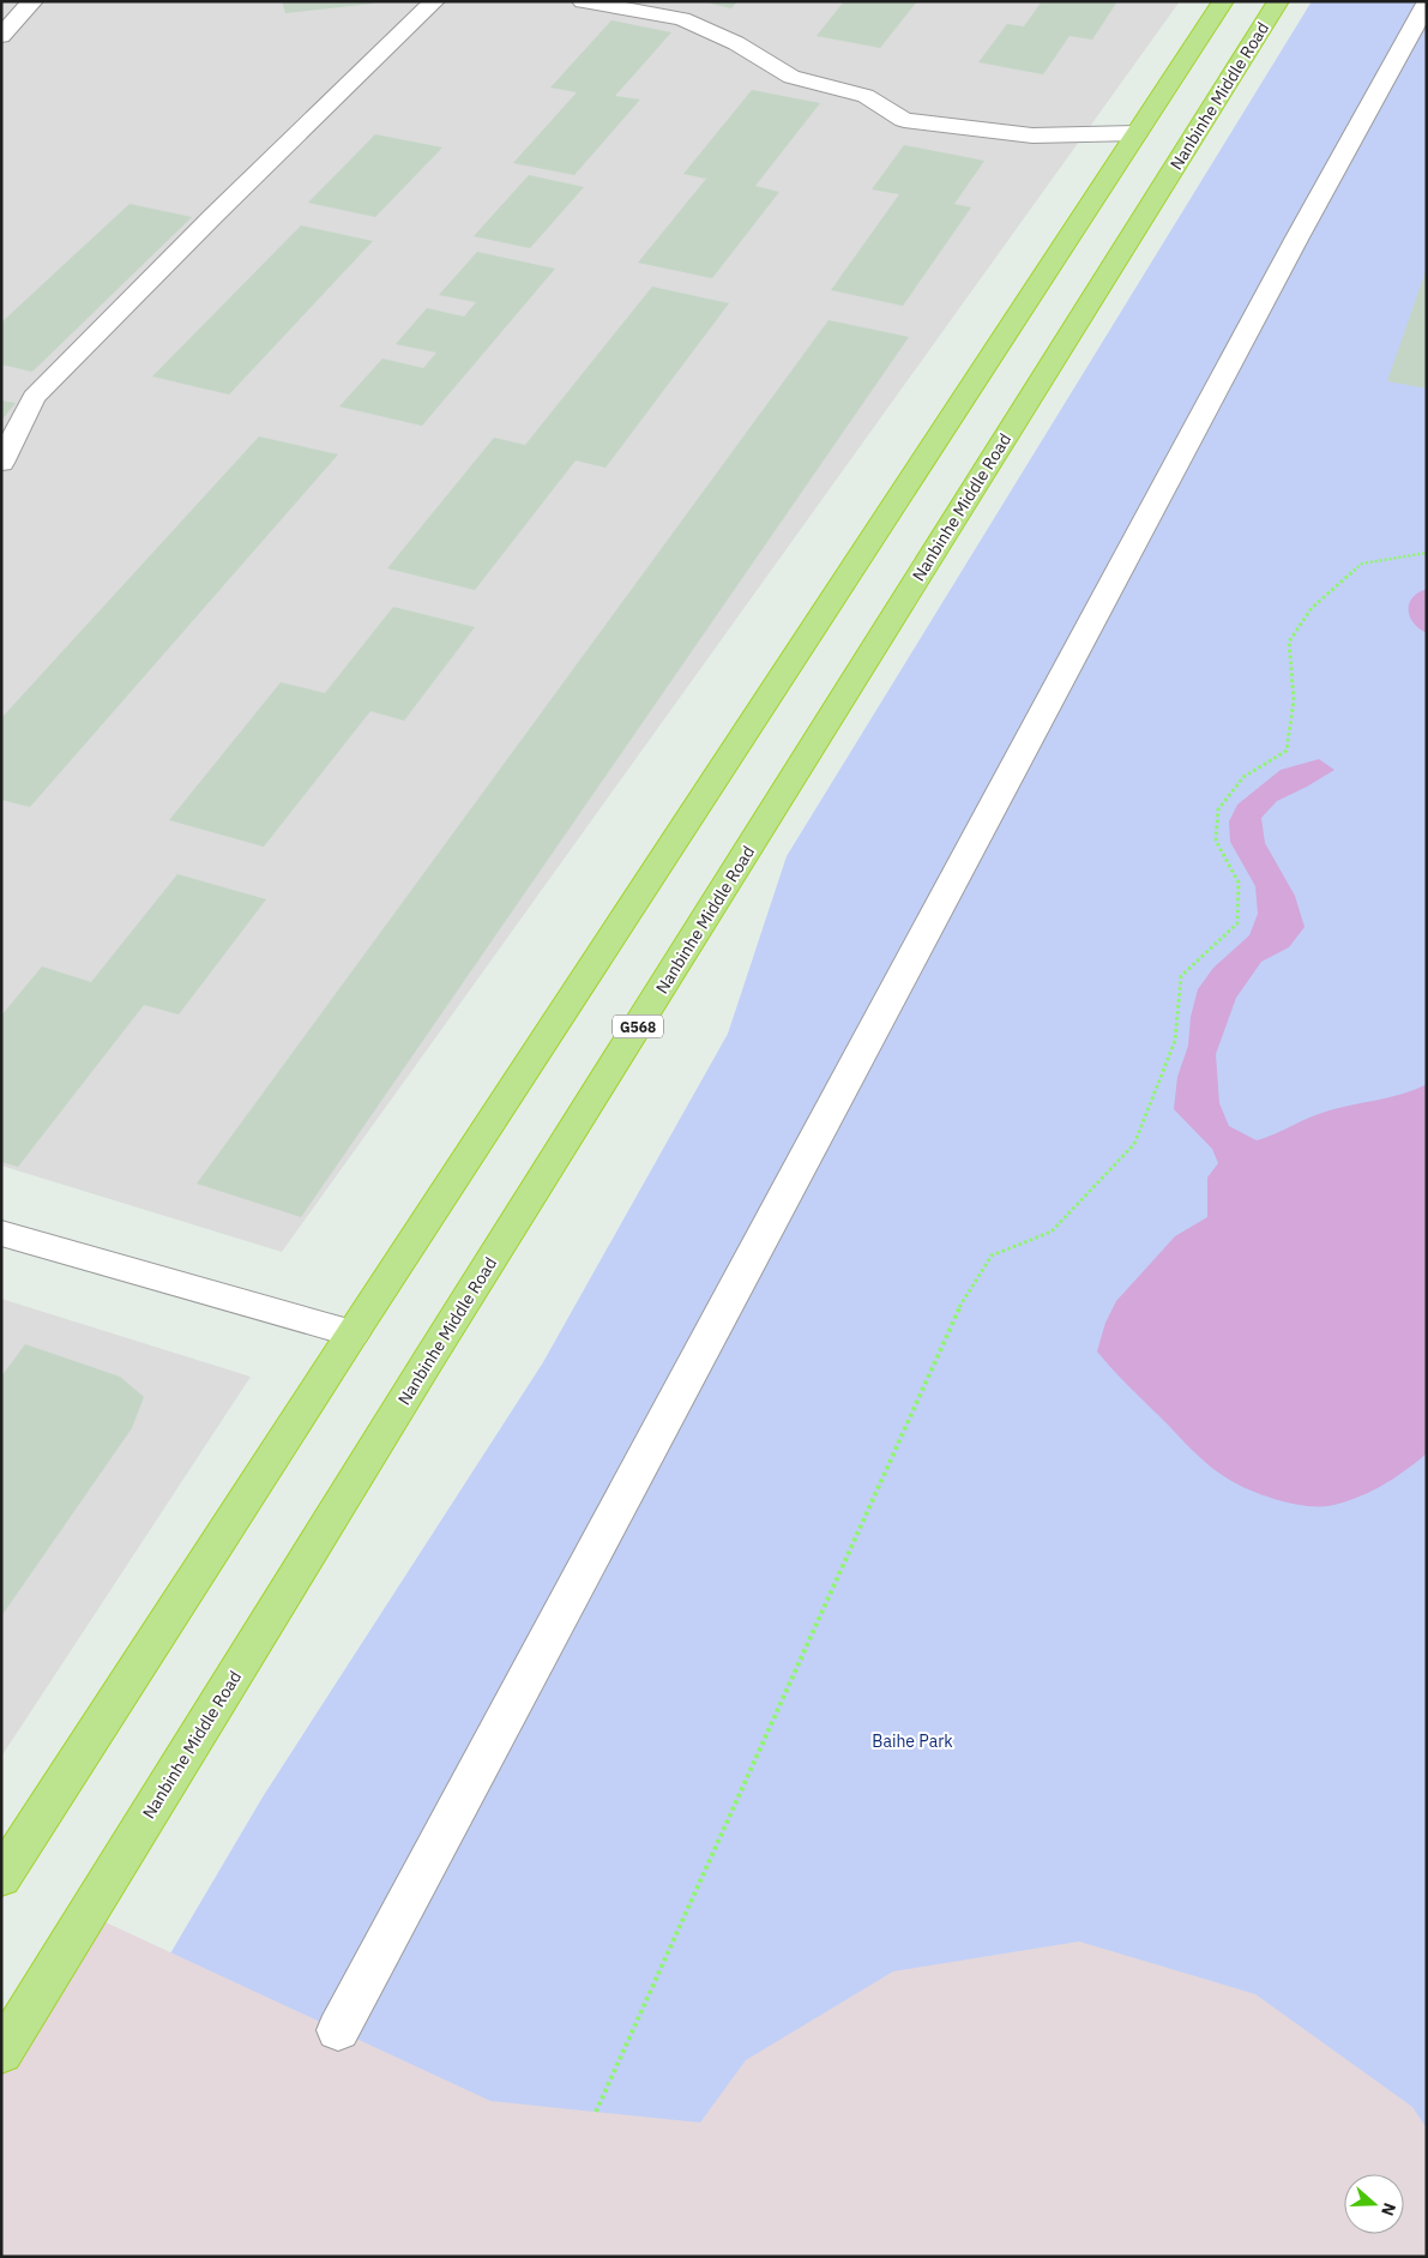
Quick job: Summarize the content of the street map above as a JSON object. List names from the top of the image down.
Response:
{
  "streets": {
    "highway": ["Nanbinhe Middle Road", "G568"]
  },
  "parks": ["Baihe Park"],
  "north": "right"
}
